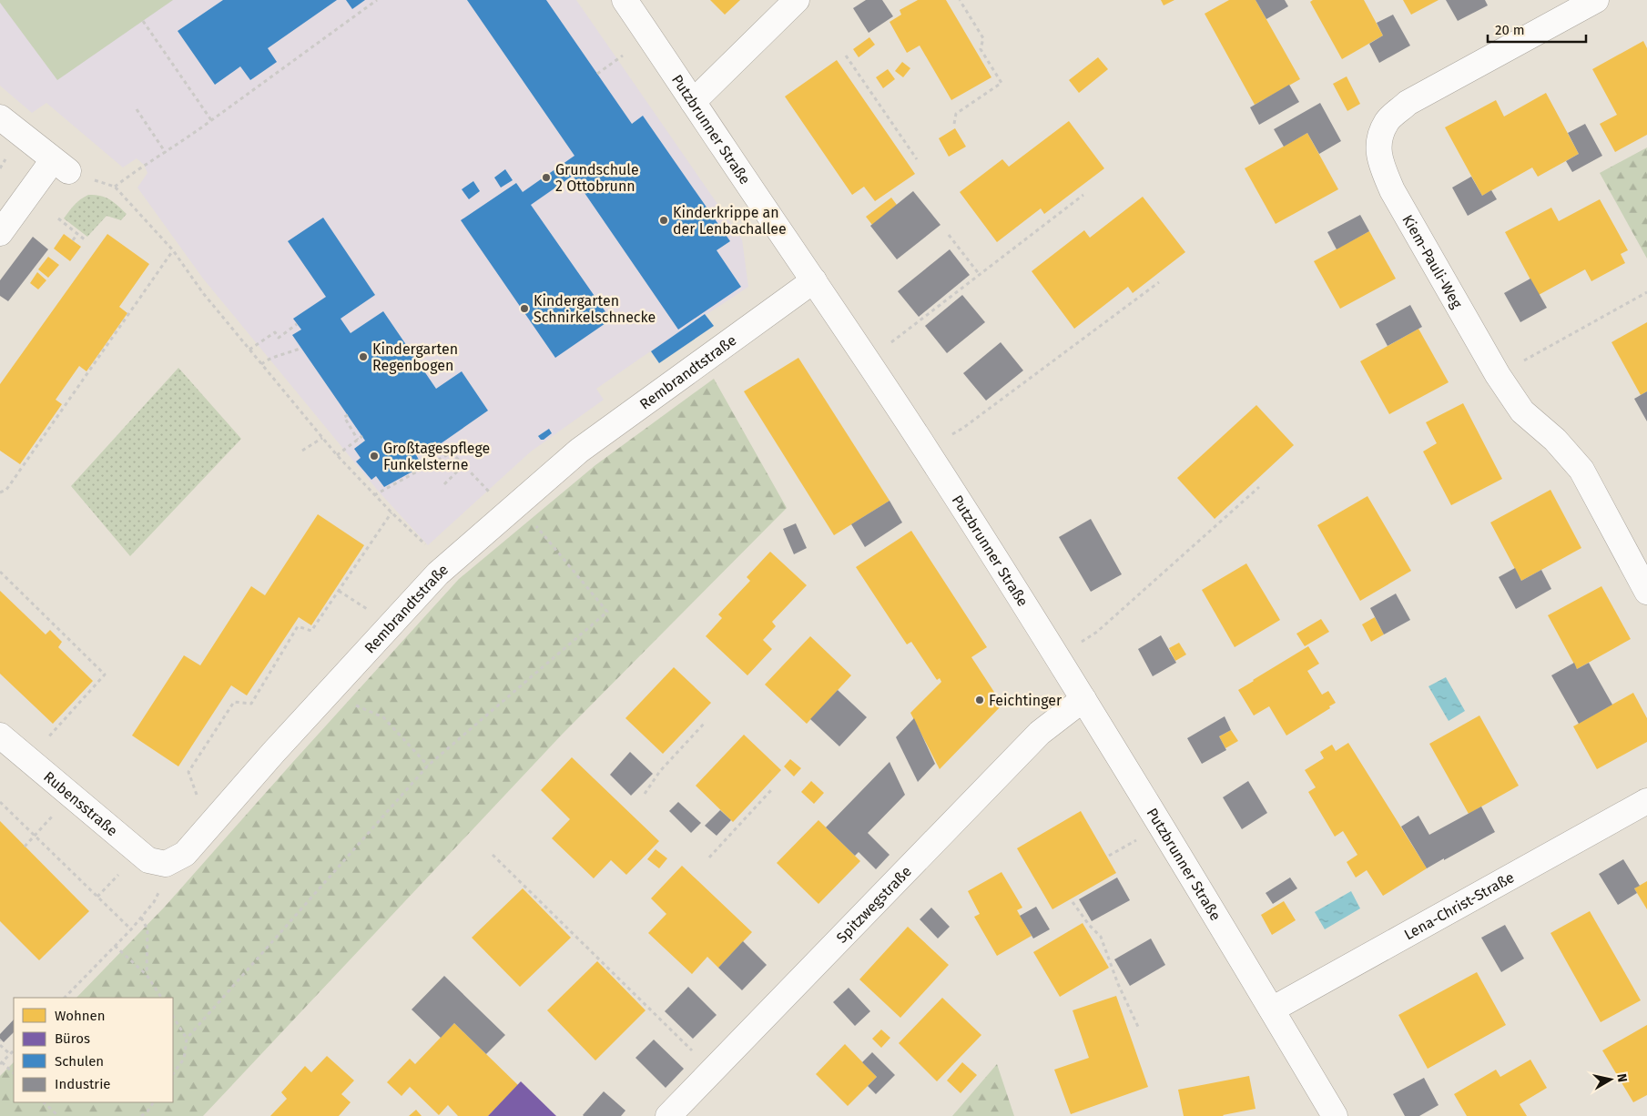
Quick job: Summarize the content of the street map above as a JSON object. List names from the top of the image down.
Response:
{
  "streets": {
    "street": [
      "Putzbrunner Straße",
      "Kiem-Pauli-Weg",
      "Rembrandtstraße",
      "Rubensstraße",
      "Spitzwegstraße",
      "Lena-Christ-Straße"
    ]
  },
  "crossings": [
    ["Putzbrunner Straße", "Rembrandtstraße"],
    ["Putzbrunner Straße", "Spitzwegstraße"],
    ["Putzbrunner Straße", "Lena-Christ-Straße"],
    ["Rembrandtstraße", "Rubensstraße"]
  ],
  "places": [
    "Grundschule 2 Ottobrunn",
    "Kinderkrippe an der Lenbachallee",
    "Kindergarten Schnirkelschnecke",
    "Kindergarten Regenbogen",
    "Großtagespflege Funkelsterne",
    "Feichtinger"
  ],
  "legend": [
    "Wohnen",
    "Büros",
    "Schulen",
    "Industrie"
  ],
  "scale_bar": "20 m",
  "north": "right"
}
